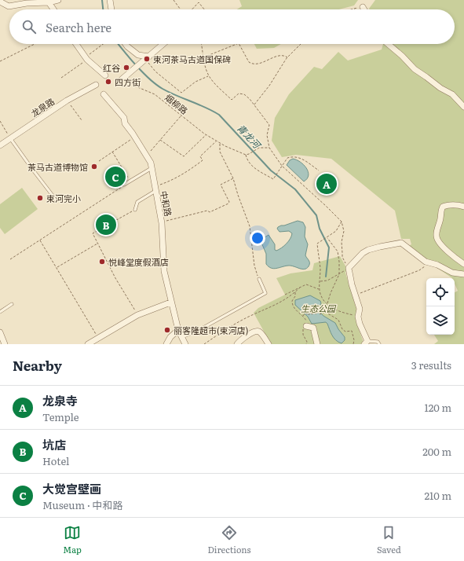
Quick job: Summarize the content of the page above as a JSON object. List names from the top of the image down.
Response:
{
  "streets": {
    "street": ["龙泉路", "中和路"],
    "path": ["烟柳路"]
  },
  "water": ["青龙河"],
  "parks": ["生态公园"],
  "places": [
    "束河茶马古道国保碑",
    "红谷",
    "四方街",
    "茶马古道博物馆",
    "束河完小",
    "悦峰堂度假酒店",
    "丽客隆超市(束河店)"
  ],
  "page": {
    "search": "Search here",
    "pins": ["C", "A", "B"],
    "heading": ["Nearby", "3 results"],
    "list": [
      {
        "mark": "A",
        "name": "龙泉寺",
        "note": "Temple",
        "value": "120 m"
      },
      {
        "mark": "B",
        "name": "坑店",
        "note": "Hotel",
        "value": "200 m"
      },
      {
        "mark": "C",
        "name": "大觉宫壁画",
        "note": "Museum · 中和路",
        "value": "210 m"
      }
    ],
    "nav": ["Map", "Directions", "Saved"]
  }
}
